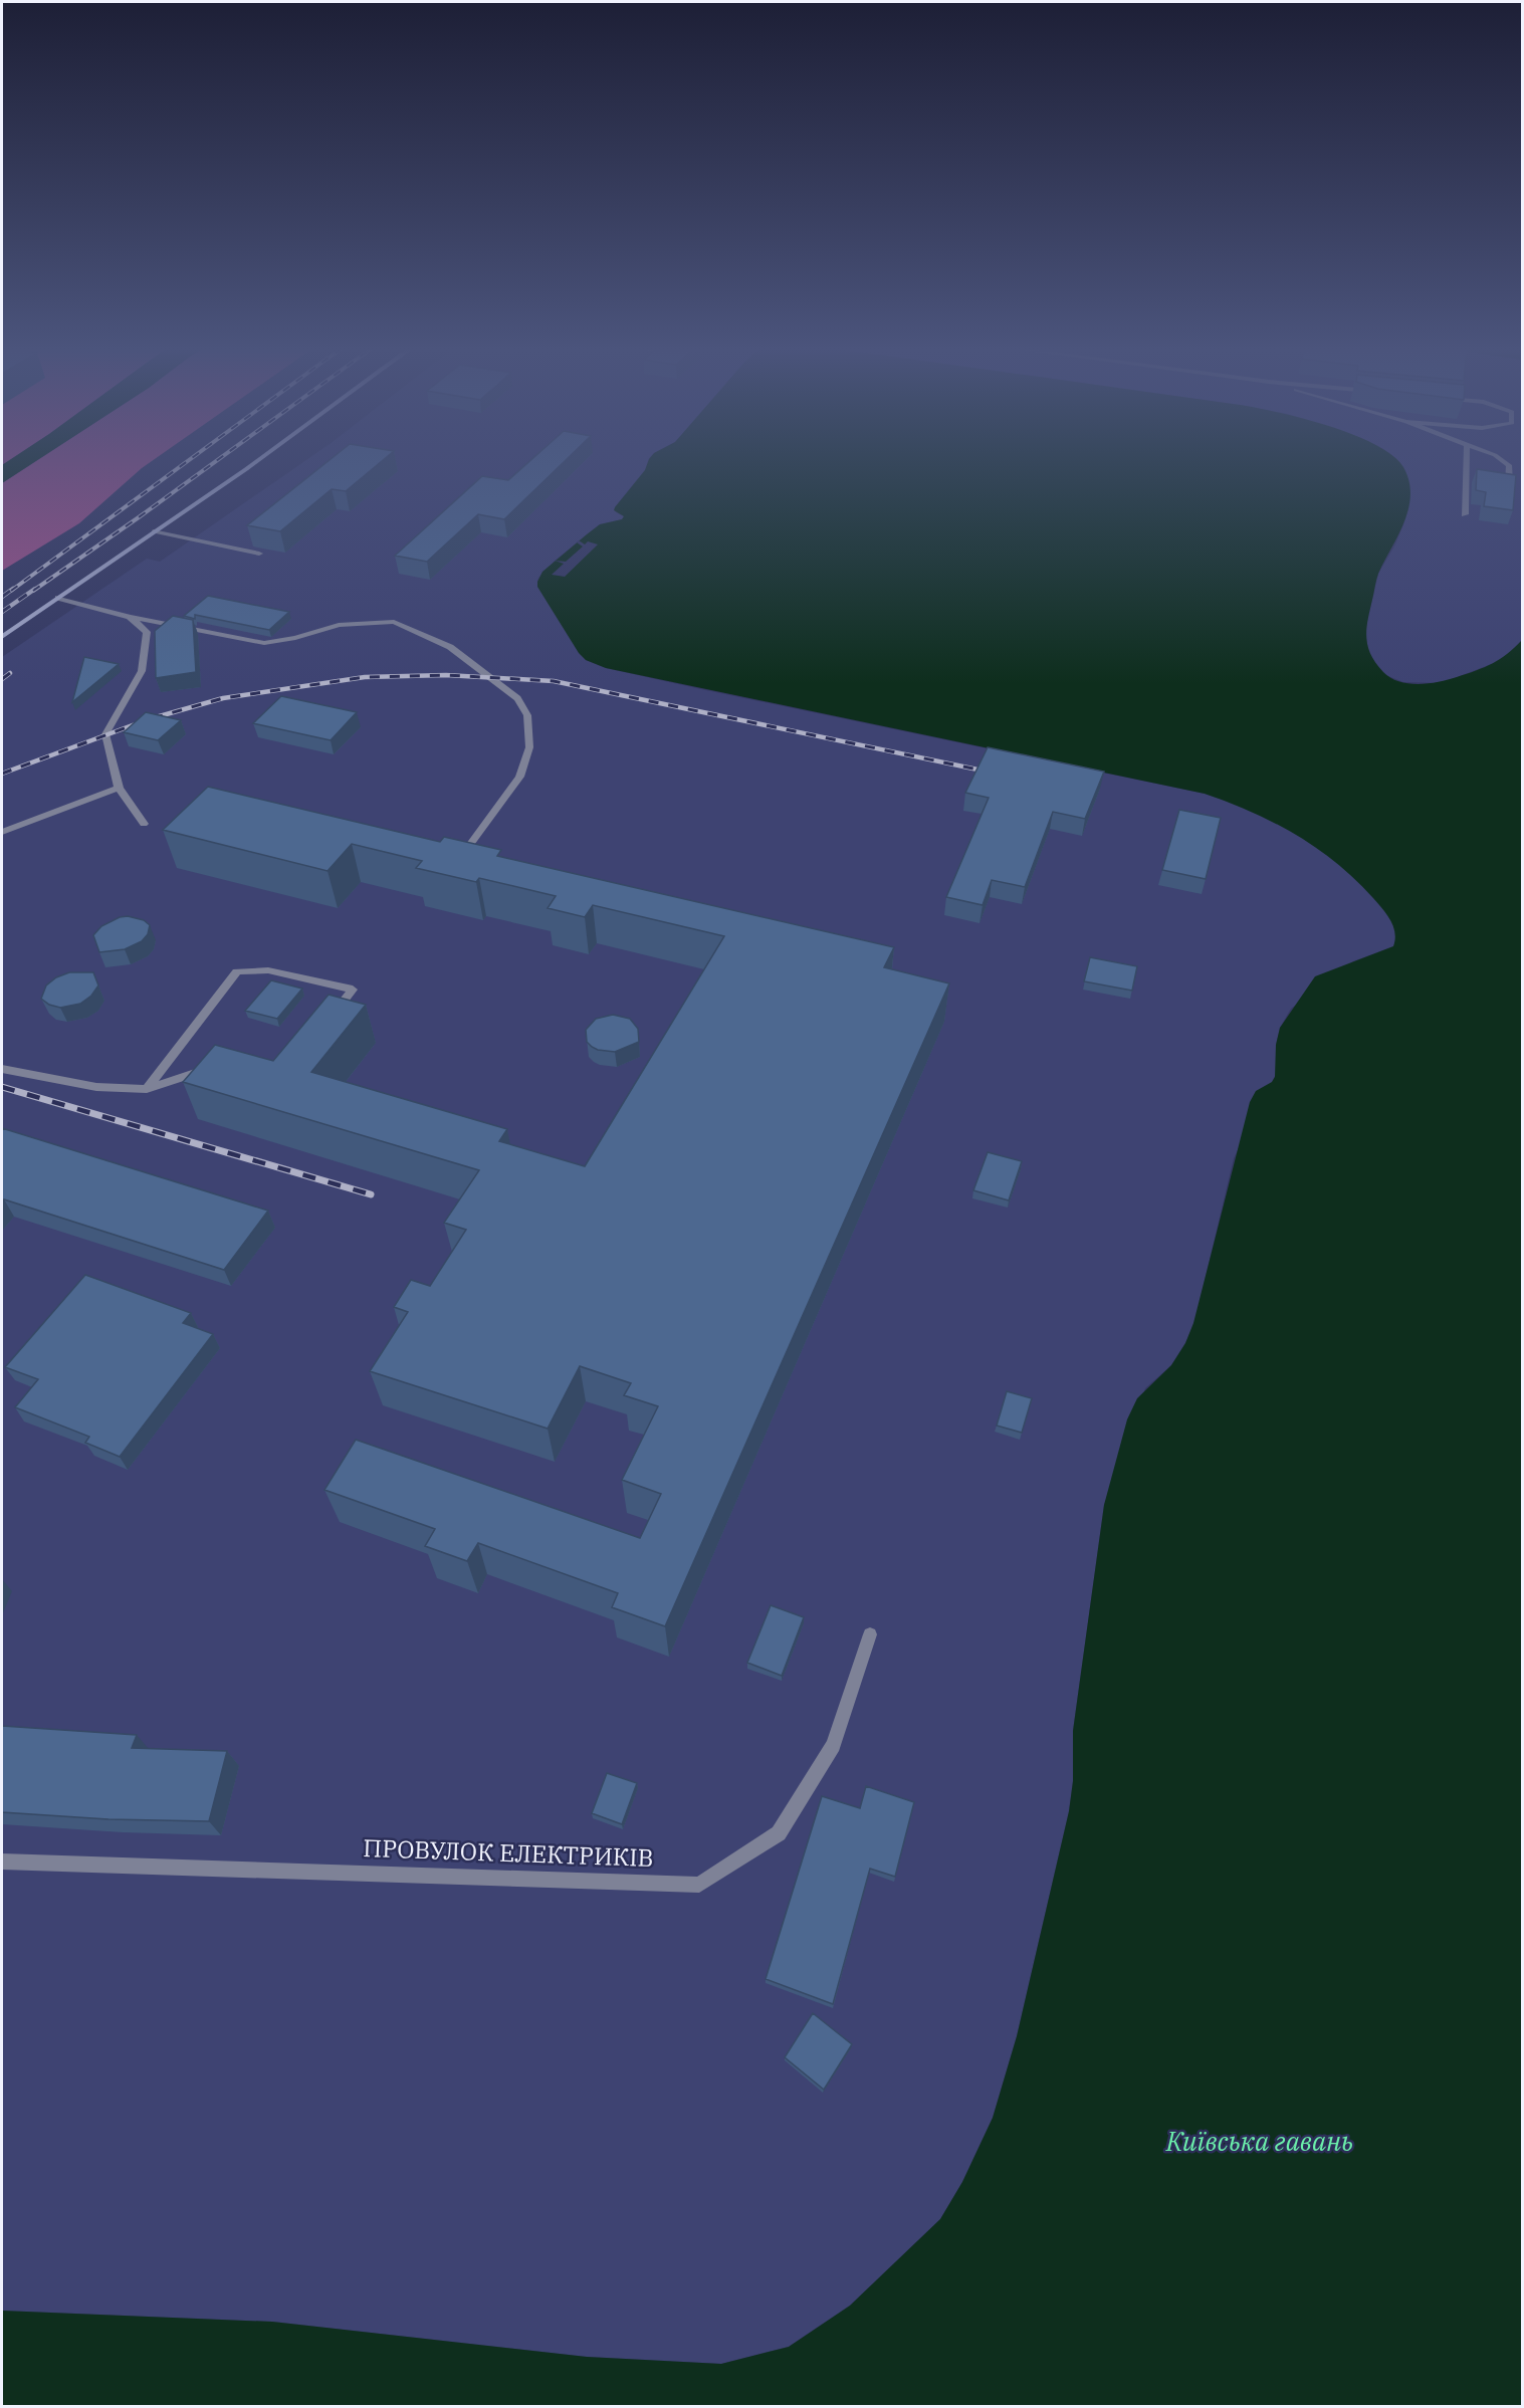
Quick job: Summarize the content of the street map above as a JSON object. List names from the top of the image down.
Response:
{
  "streets": {
    "street": ["ПРОВУЛОК ЕЛЕКТРИКІВ"]
  },
  "water": ["Київська гавань"]
}
